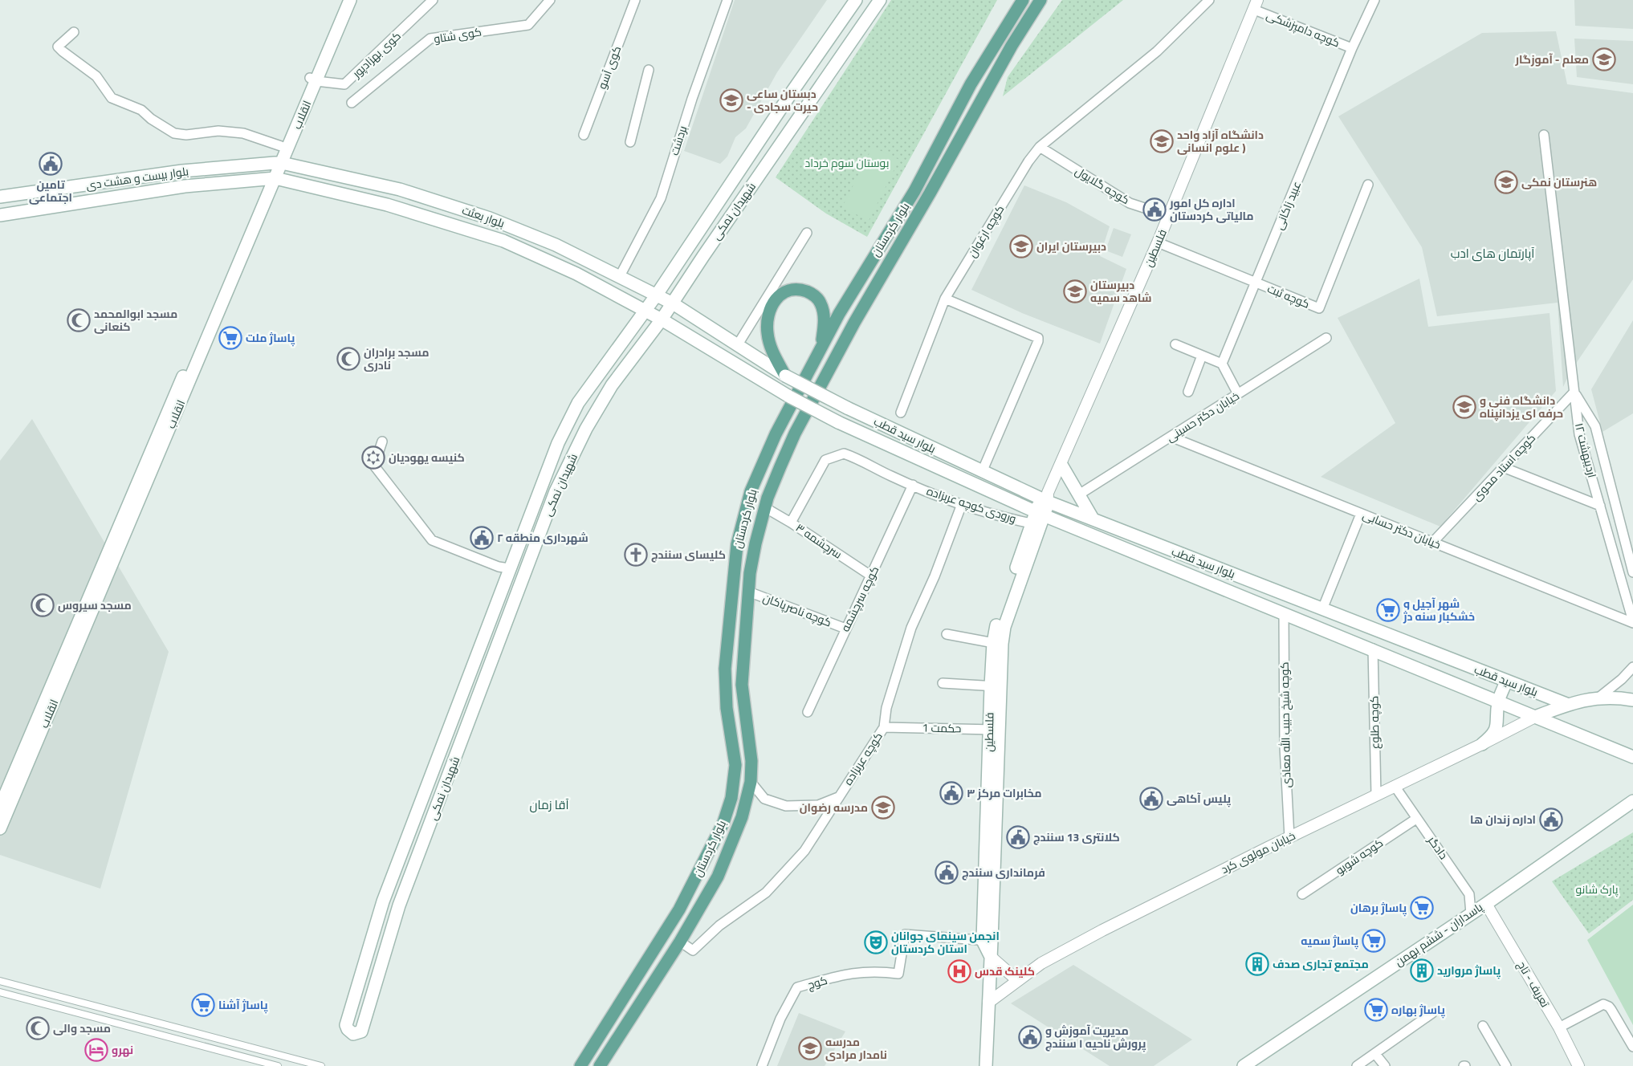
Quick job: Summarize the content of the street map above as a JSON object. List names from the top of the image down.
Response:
{
  "streets": {
    "main road": [
      "انقلاب",
      "بلوار بیست و هشت دی",
      "شهیدان نمکی",
      "بلوار بعثت",
      "بلوار کردستان",
      "فلسطین",
      "بلوار سید قطب",
      "پاسداران - ششم بهمن"
    ],
    "street": [
      "کوچه دامپزشکی",
      "کوی شتاو",
      "کوی بهزادپور",
      "کوی آسو",
      "بردشت",
      "کوچه گلایول",
      "عبید زاکانی",
      "کوچه ارغوان",
      "کوچه ثبت",
      "خیابان دکتر حسینی",
      "۱۲ اردیبهشت",
      "کوچه استاد محوی",
      "ورودی کوچه عربزاده",
      "خیابان دکتر حسابی",
      "سرچشمه ۳",
      "کوچه سرچشمه",
      "کوچه ناصرپاکان",
      "کوچه طلوع",
      "کوچه شیخ حبیب الله معاذی",
      "حکمت 1",
      "کوچه عربزاده",
      "دادگر",
      "خیابان مولوی کرد",
      "کوچه شوبو",
      "کوچ",
      "تعریف - تاج"
    ]
  },
  "crossings": [
    ["کوچه دامپزشکی", "عبید زاکانی"],
    ["کوچه دامپزشکی", "فلسطین"],
    ["کوی بهزادپور", "انقلاب"],
    ["انقلاب", "بلوار بیست و هشت دی"],
    ["انقلاب", "بلوار بعثت"],
    ["بردشت", "بلوار بعثت"],
    ["بلوار بیست و هشت دی", "بلوار بعثت"],
    ["کوچه گلایول", "کوچه ارغوان"],
    ["کوچه گلایول", "فلسطین"],
    ["عبید زاکانی", "کوچه ثبت"],
    ["شهیدان نمکی", "بلوار بعثت"],
    ["بلوار کردستان", "بلوار سید قطب"],
    ["بلوار کردستان", "سرچشمه ۳"],
    ["بلوار کردستان", "کوچه ناصرپاکان"],
    ["بلوار کردستان", "کوچه عربزاده"],
    ["فلسطین", "کوچه ثبت"],
    ["فلسطین", "بلوار سید قطب"],
    ["فلسطین", "ورودی کوچه عربزاده"],
    ["فلسطین", "حکمت 1"],
    ["فلسطین", "خیابان مولوی کرد"],
    ["فلسطین", "کوچ"],
    ["خیابان دکتر حسینی", "خیابان دکتر حسابی"],
    ["بلوار سید قطب", "ورودی کوچه عربزاده"],
    ["بلوار سید قطب", "کوچه طلوع"],
    ["بلوار سید قطب", "کوچه شیخ حبیب الله معاذی"],
    ["بلوار سید قطب", "خیابان مولوی کرد"],
    ["۱۲ اردیبهشت", "کوچه استاد محوی"],
    ["۱۲ اردیبهشت", "خیابان دکتر حسابی"],
    ["کوچه استاد محوی", "خیابان دکتر حسابی"],
    ["ورودی کوچه عربزاده", "سرچشمه ۳"],
    ["ورودی کوچه عربزاده", "کوچه سرچشمه"],
    ["ورودی کوچه عربزاده", "کوچه عربزاده"],
    ["سرچشمه ۳", "کوچه سرچشمه"],
    ["کوچه سرچشمه", "کوچه ناصرپاکان"],
    ["کوچه طلوع", "خیابان مولوی کرد"],
    ["کوچه شیخ حبیب الله معاذی", "خیابان مولوی کرد"],
    ["حکمت 1", "کوچه عربزاده"],
    ["دادگر", "خیابان مولوی کرد"],
    ["دادگر", "کوچه شوبو"],
    ["دادگر", "پاسداران - ششم بهمن"],
    ["پاسداران - ششم بهمن", "تعریف - تاج"]
  ],
  "districts": ["آپارتمان های ادب", "آقا زمان"],
  "parks": ["بوستان سوم خرداد", "پارک شانو"],
  "places": {
    "school or university": [
      "معلم - آموزگار",
      "دبستان ساعی - حیرت سجادی",
      "دانشگاه آزاد واحد علوم انسانی )",
      "هنرستان نمکی",
      "دبیرستان ایران",
      "دبیرستان شاهد سمیه",
      "دانشگاه فنی و حرفه ای یزدانپناه",
      "مدرسه رضوان",
      "مدرسه نامدار مرادی"
    ],
    "public building": [
      "تامین اجتماعی",
      "اداره کل امور مالیاتی کردستان",
      "شهرداری منطقه ۲",
      "مخابرات مرکز ۳",
      "پلیس آکاهی",
      "اداره زندان ها",
      "کلانتری 13 سنندج",
      "فرمانداری سنندج",
      "مدیریت آموزش و پرورش ناحیه ۱ سنندج"
    ],
    "mosque": [
      "مسجد ابوالمحمد کنعانی",
      "مسجد برادران نادری",
      "مسجد سیروس",
      "مسجد والی"
    ],
    "supermarket": [
      "پاساژ ملت",
      "شهر آجیل و خشکبار سنه دژ",
      "پاساژ برهان",
      "پاساژ سمیه",
      "پاساژ آشنا",
      "پاساژ بهاره"
    ],
    "synagogue": ["کنیسه یهودیان"],
    "church": ["کلیسای سنندج"],
    "theatre": ["انجمن سینمای جوانان استان کردستان"],
    "building": ["مجتمع تجاری صدف", "پاساژ مروارید"],
    "hospital": ["کلینک قدس"],
    "hotel": ["نهرو"]
  }
}
